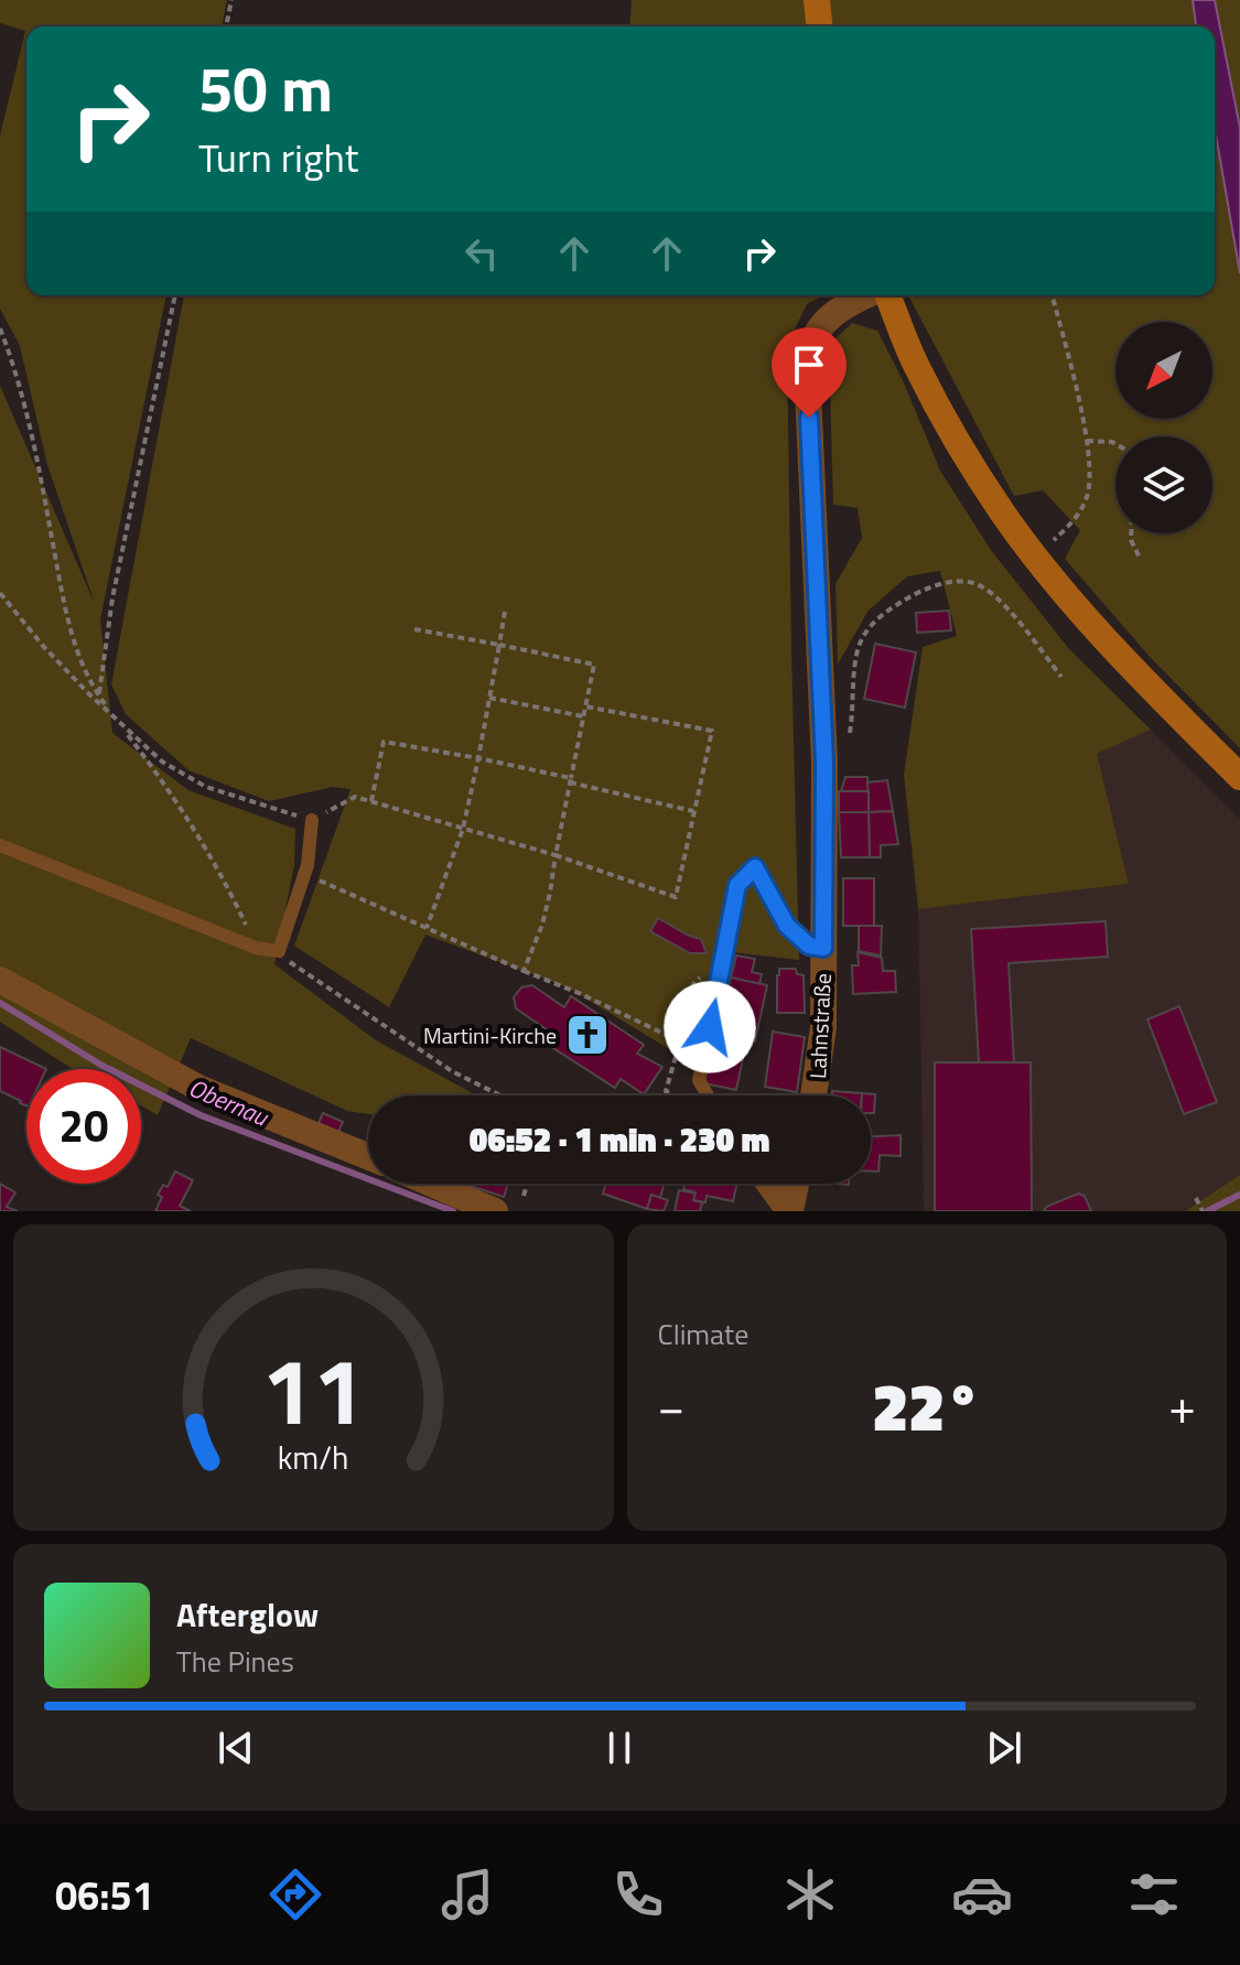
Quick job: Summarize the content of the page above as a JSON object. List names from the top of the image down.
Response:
{
  "streets": {
    "street": ["Lahnstraße"]
  },
  "water": ["Obernau"],
  "places": {
    "church": ["Martini-Kirche"]
  },
  "north": "bottom left",
  "page": {
    "turn": ["50 m", "Turn right"],
    "limit": "20",
    "trip": "06:52 · 1 min · 230 m",
    "tile": "Climate",
    "heat": ["−", "22°", "+"],
    "song": ["Afterglow", "The Pines"],
    "tabs": "06:51",
    "gauge": ["11", "km/h"]
  }
}
